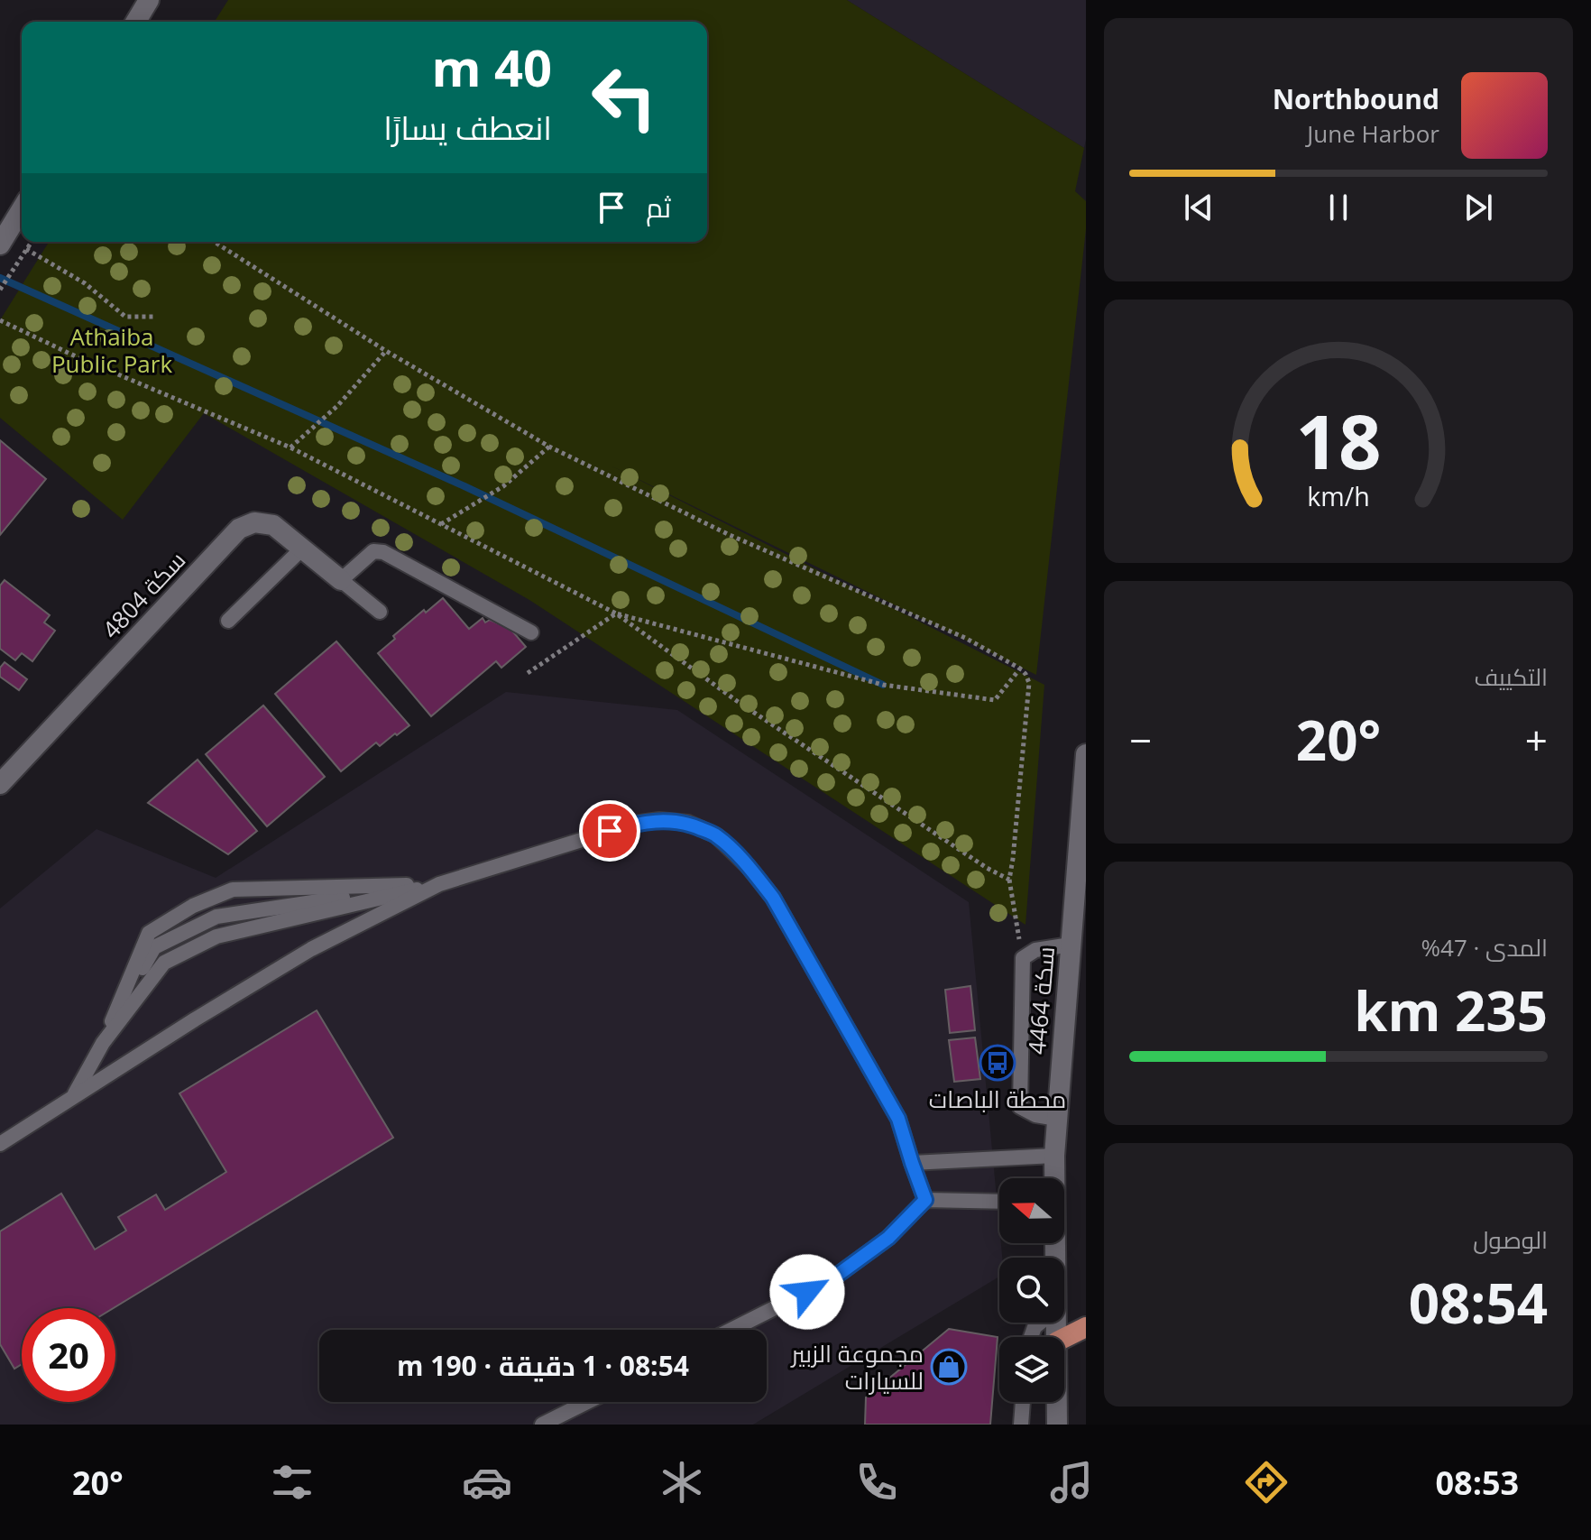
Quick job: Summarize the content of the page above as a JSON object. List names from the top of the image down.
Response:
{
  "streets": {
    "street": ["سكة 4804", "سكة 4464"]
  },
  "parks": ["Athaiba Public Park"],
  "places": {
    "bus stop": ["محطة الباصات"],
    "shop": ["مجموعة الزبير للسيارات"]
  },
  "north": "left",
  "page": {
    "turn": ["40 m", "انعطف يسارًا"],
    "song": ["Northbound", "June Harbor"],
    "then": "ثم",
    "tile": [
      "التكييف",
      ["المدى · 47%", "235 km"],
      ["الوصول", "08:54"]
    ],
    "heat": ["−", "20°", "+"],
    "limit": "20",
    "trip": "08:54 · 1 دقيقة · 190 m",
    "tabs": ["08:53", "20°"],
    "gauge": ["18", "km/h"]
  }
}
